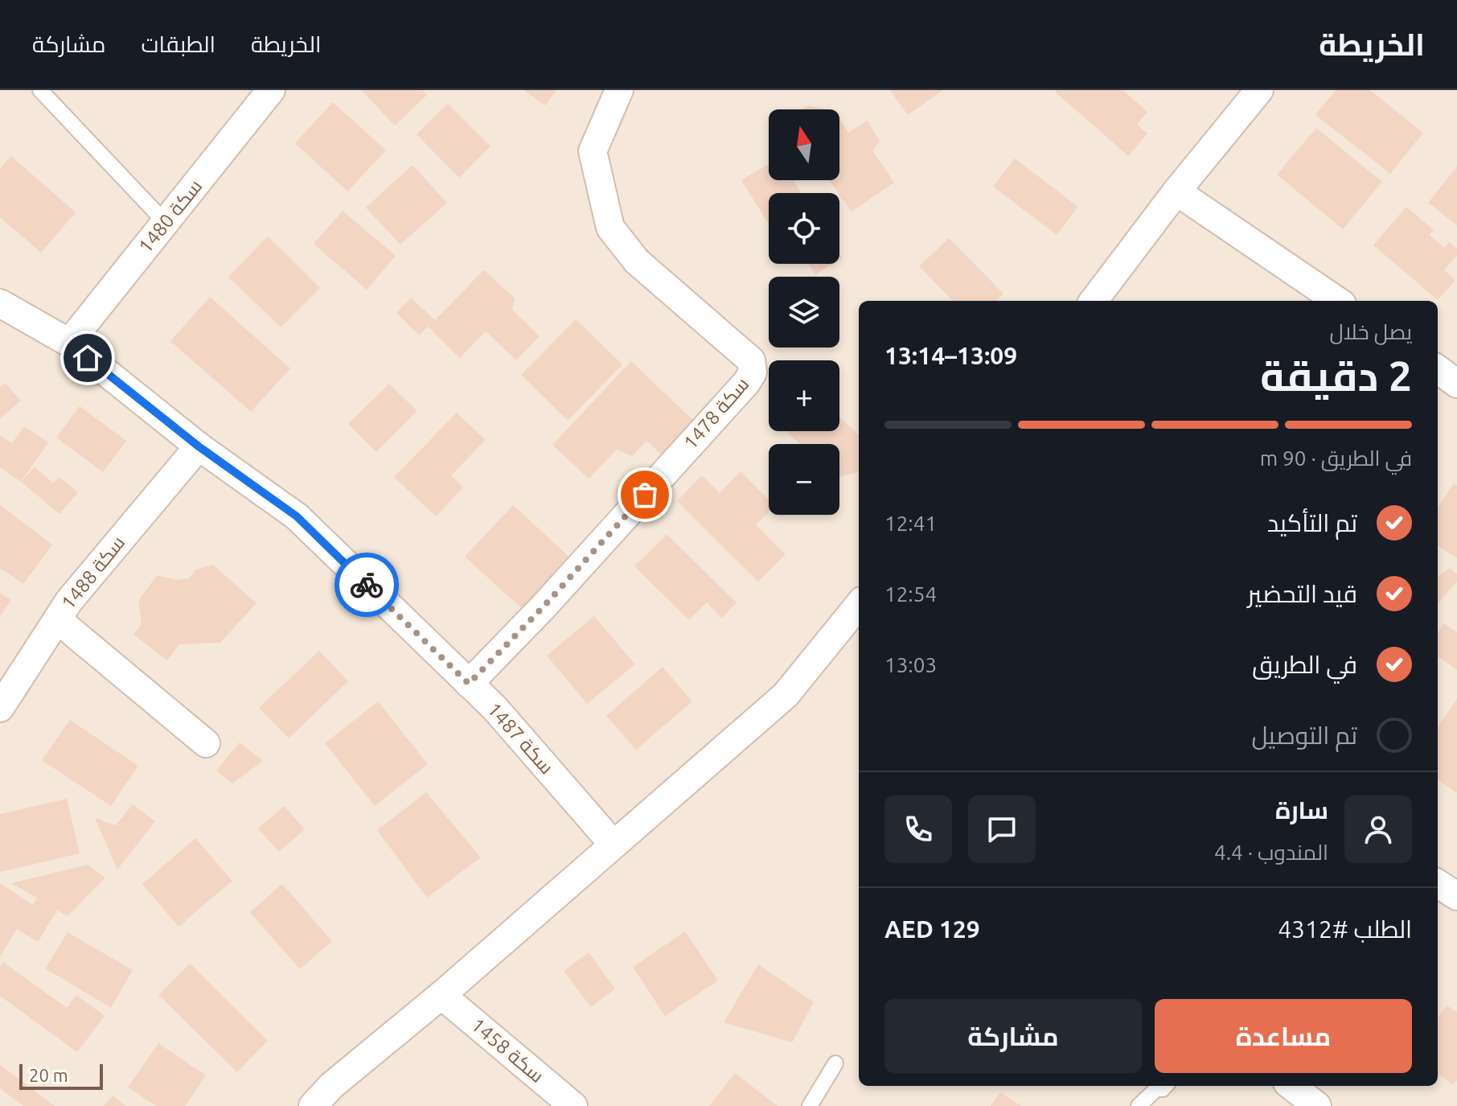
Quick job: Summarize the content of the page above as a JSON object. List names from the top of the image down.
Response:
{
  "streets": {
    "street": [
      "سكة 1480",
      "سكة 1478",
      "سكة 1488",
      "سكة 1487",
      "سكة 1458"
    ]
  },
  "crossings": [
    ["سكة 1480", "سكة 1487"],
    ["سكة 1478", "سكة 1487"],
    ["سكة 1488", "سكة 1487"]
  ],
  "scale_bar": "20 m",
  "north": "top",
  "page": {
    "header": "الخريطة",
    "nav": ["الخريطة", "الطبقات", "مشاركة"],
    "map_buttons": ["+", "−"],
    "heading": ["2 دقيقة", "يصل خلال", "13:09–13:14"],
    "panel": [
      "سارة",
      "المندوب · 4.4",
      "الطلب #4312",
      "AED 129"
    ],
    "bar": "في الطريق · 90 m",
    "list": [
      ["تم التأكيد", "12:41"],
      ["قيد التحضير", "12:54"],
      ["في الطريق", "13:03"],
      "تم التوصيل"
    ],
    "buttons": ["مساعدة", "مشاركة"],
    "scale": "20 m"
  }
}
